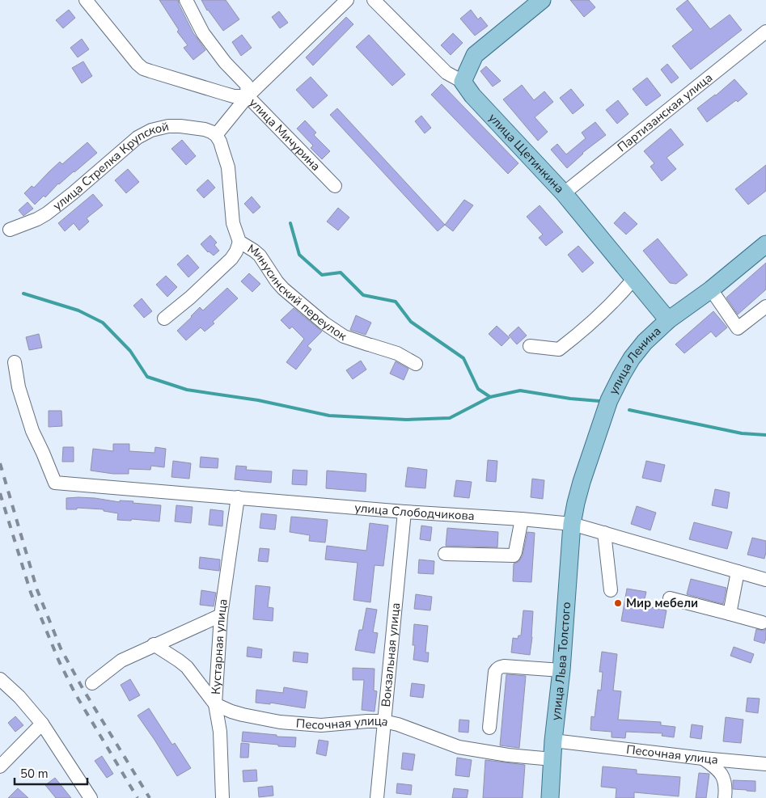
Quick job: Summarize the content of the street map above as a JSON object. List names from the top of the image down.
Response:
{
  "streets": {
    "main road": ["улица Щетинкина", "улица Ленина", "улица Льва Толстого"],
    "street": [
      "Партизанская улица",
      "улица Мичурина",
      "улица Стрелка Крупской",
      "Минусинский переулок",
      "улица Слободчикова",
      "Кустарная улица",
      "Вокзальная улица",
      "Песочная улица"
    ]
  },
  "crossings": [
    ["Партизанская улица", "улица Щетинкина"],
    ["улица Щетинкина", "улица Ленина"],
    ["улица Стрелка Крупской", "Минусинский переулок"],
    ["улица Ленина", "улица Слободчикова"],
    ["улица Ленина", "улица Льва Толстого"],
    ["улица Слободчикова", "Кустарная улица"],
    ["улица Слободчикова", "Вокзальная улица"],
    ["улица Слободчикова", "улица Льва Толстого"],
    ["Кустарная улица", "Песочная улица"],
    ["Вокзальная улица", "Песочная улица"],
    ["улица Льва Толстого", "Песочная улица"]
  ],
  "places": ["Мир мебели"],
  "scale_bar": "50 m"
}
